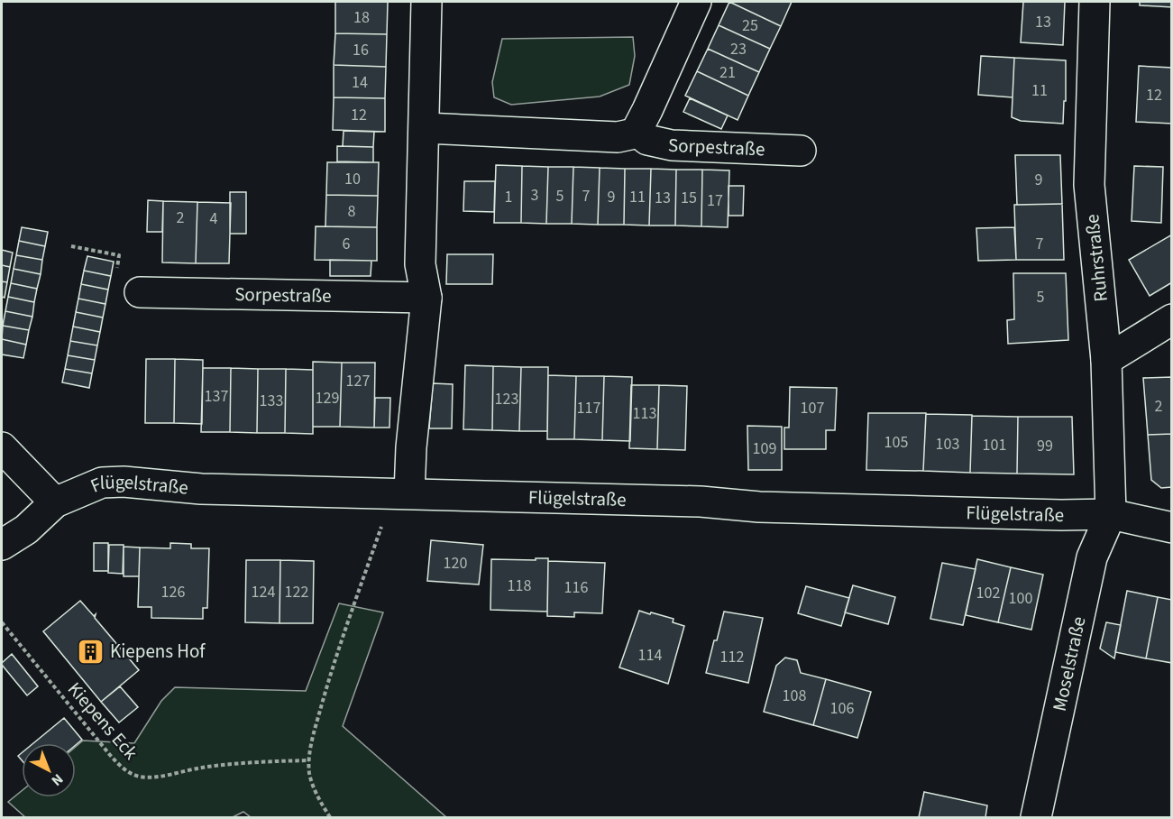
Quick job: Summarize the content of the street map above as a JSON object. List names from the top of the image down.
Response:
{
  "streets": {
    "street": [
      "Sorpestraße",
      "Ruhrstraße",
      "Flügelstraße",
      "Moselstraße"
    ],
    "path": ["Kiepens Eck"]
  },
  "crossings": [
    ["Ruhrstraße", "Flügelstraße"],
    ["Ruhrstraße", "Moselstraße"],
    ["Flügelstraße", "Moselstraße"]
  ],
  "places": {
    "building": ["Kiepens Hof"]
  },
  "house_numbers": [
    "18",
    "13",
    "25",
    "23",
    "16",
    "21",
    "14",
    "11",
    "12",
    "12",
    "10",
    "9",
    "3",
    "5",
    "7",
    "1",
    "9",
    "11",
    "13",
    "15",
    "17",
    "8",
    "2",
    "4",
    "6",
    "7",
    "5",
    "127",
    "137",
    "129",
    "123",
    "133",
    "2",
    "117",
    "107",
    "113",
    "105",
    "103",
    "101",
    "99",
    "109",
    "120",
    "118",
    "116",
    "126",
    "124",
    "122",
    "102",
    "100",
    "114",
    "112",
    "108",
    "106"
  ],
  "north": "bottom right"
}
